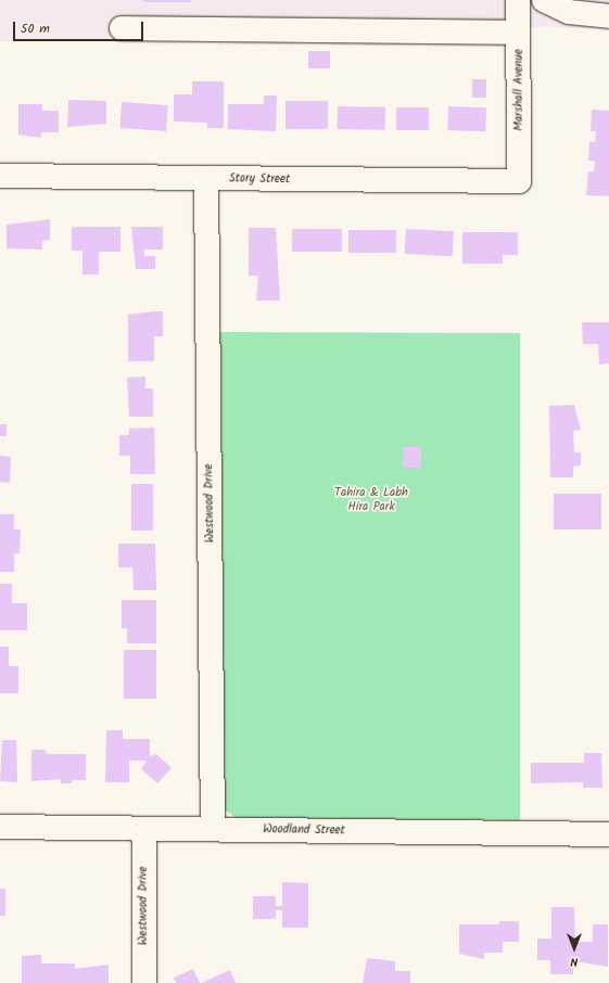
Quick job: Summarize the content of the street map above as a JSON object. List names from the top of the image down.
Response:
{
  "streets": {
    "street": [
      "Marshall Avenue",
      "Story Street",
      "Westwood Drive",
      "Woodland Street"
    ]
  },
  "crossings": [
    ["Marshall Avenue", "Story Street"],
    ["Story Street", "Westwood Drive"],
    ["Westwood Drive", "Woodland Street"]
  ],
  "parks": ["Tahira & Labh Hira Park"],
  "scale_bar": "50 m",
  "north": "bottom"
}
